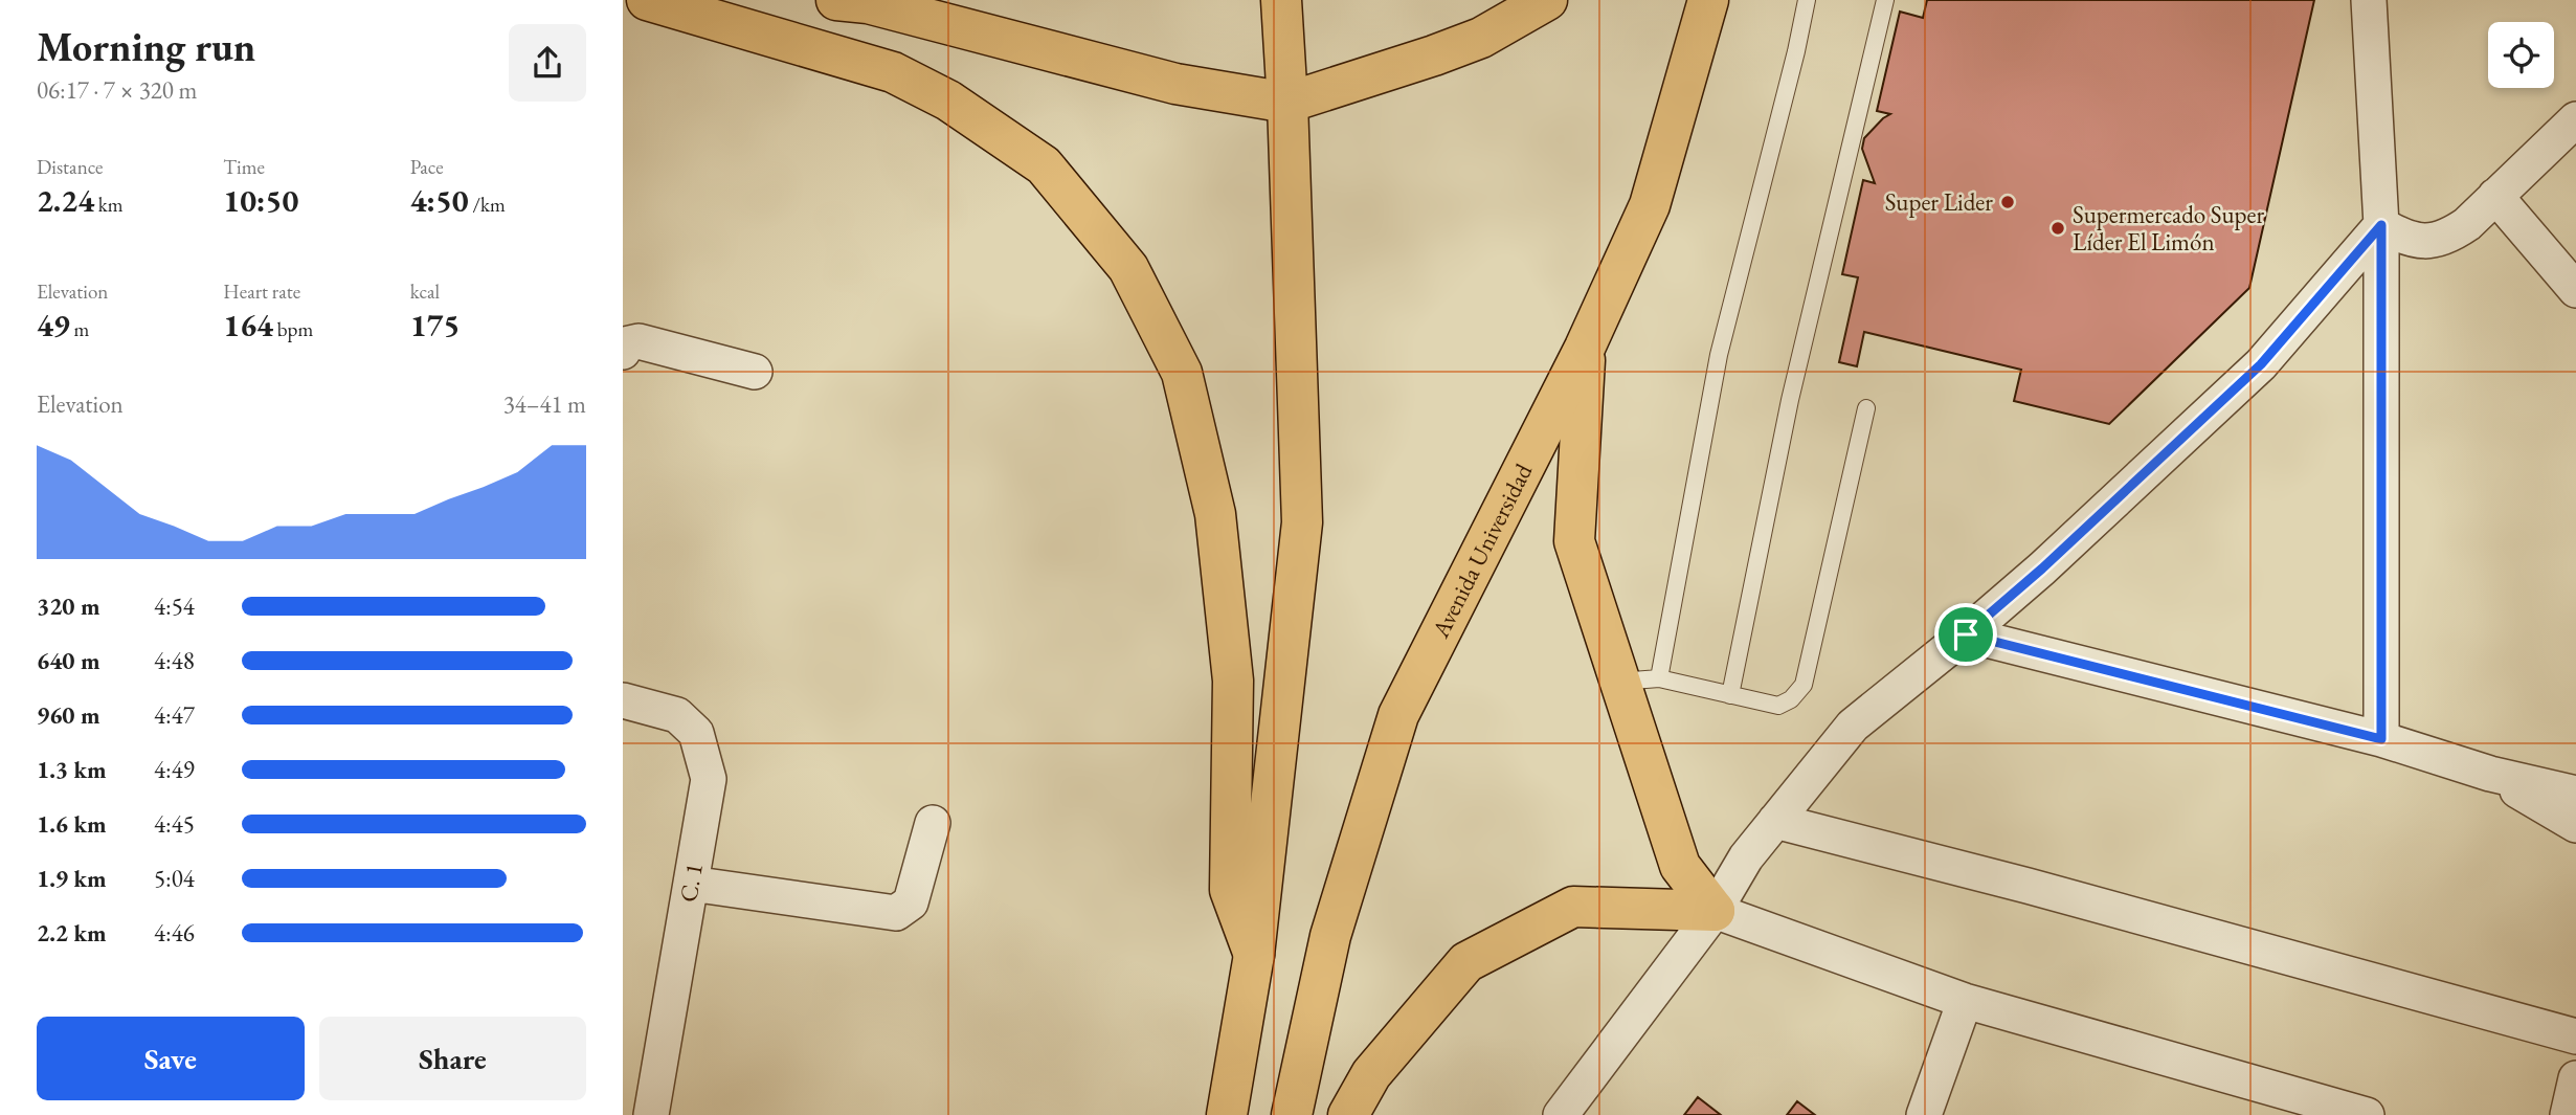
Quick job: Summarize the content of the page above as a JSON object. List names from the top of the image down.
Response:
{
  "streets": {
    "main road": ["Avenida Universidad"],
    "street": ["C. 1"]
  },
  "places": ["Super Lider", "Supermercado Super Líder El Limón"],
  "page": {
    "heading": ["Morning run", "06:17 · 7 × 320 m"],
    "stats": [
      ["Distance", "2.24 km"],
      ["Time", "10:50"],
      ["Pace", "4:50 /km"],
      ["Elevation", "49 m"],
      ["Heart rate", "164 bpm"],
      ["kcal", "175"]
    ],
    "chart": ["Elevation", "34–41 m"],
    "list": [
      {
        "name": "320 m",
        "note": "4:54"
      },
      {
        "name": "640 m",
        "note": "4:48"
      },
      {
        "name": "960 m",
        "note": "4:47"
      },
      {
        "name": "1.3 km",
        "note": "4:49"
      },
      {
        "name": "1.6 km",
        "note": "4:45"
      },
      {
        "name": "1.9 km",
        "note": "5:04"
      },
      {
        "name": "2.2 km",
        "note": "4:46"
      }
    ],
    "buttons": ["Save", "Share"]
  }
}
